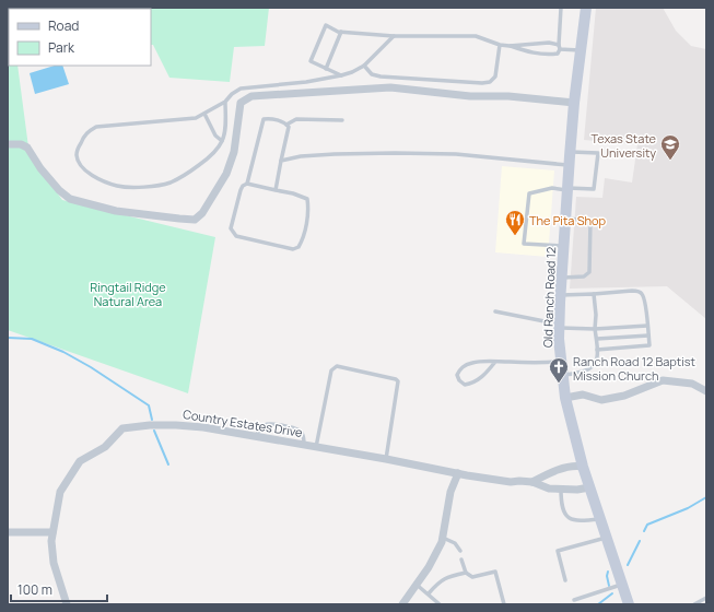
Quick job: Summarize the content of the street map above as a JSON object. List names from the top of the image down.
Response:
{
  "streets": {
    "main road": ["Old Ranch Road 12"],
    "street": ["Country Estates Drive"]
  },
  "crossings": [
    ["Old Ranch Road 12", "Country Estates Drive"]
  ],
  "parks": ["Ringtail Ridge Natural Area"],
  "places": {
    "school or university": ["Texas State University"],
    "restaurant": ["The Pita Shop"],
    "church": ["Ranch Road 12 Baptist Mission Church"]
  },
  "legend": ["Road", "Park"],
  "scale_bar": "100 m"
}
